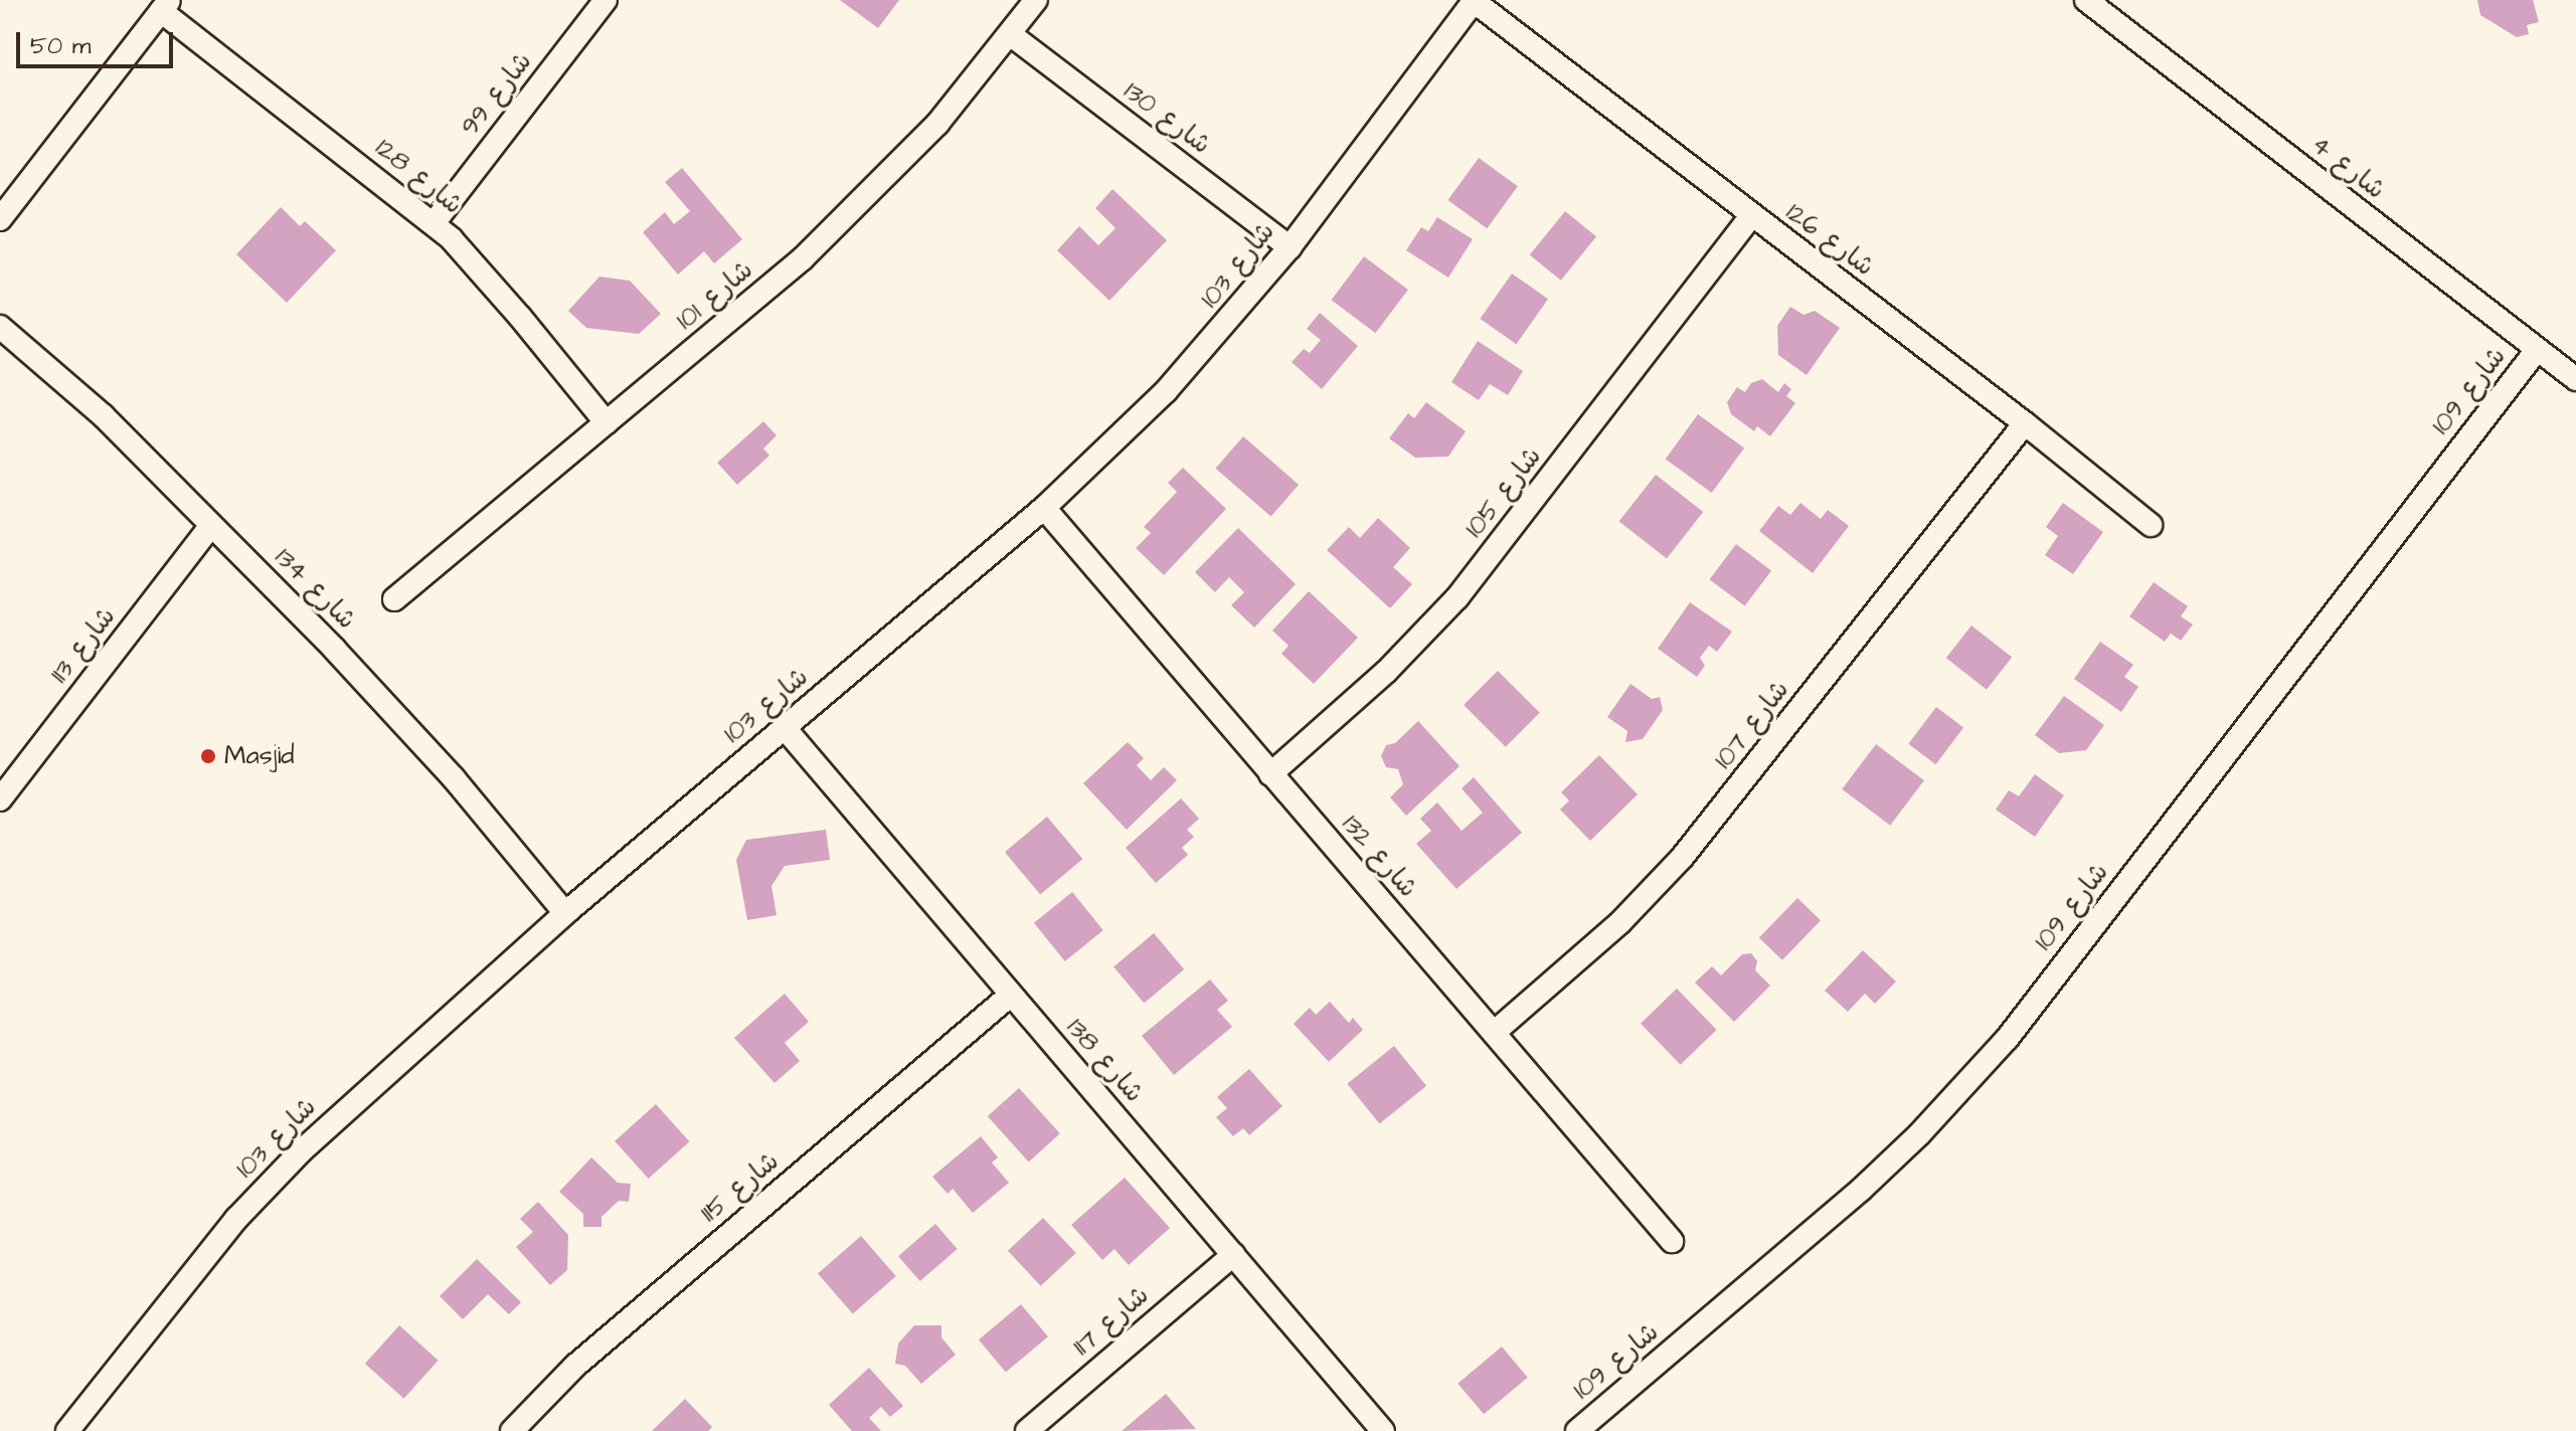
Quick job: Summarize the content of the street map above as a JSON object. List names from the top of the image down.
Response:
{
  "streets": {
    "street": [
      "شارع 99",
      "شارع 130",
      "شارع 4",
      "شارع 128",
      "شارع 126",
      "شارع 103",
      "شارع 101",
      "شارع 109",
      "شارع 105",
      "شارع 134",
      "شارع 113",
      "شارع 107",
      "شارع 132",
      "شارع 138",
      "شارع 115",
      "شارع 117"
    ]
  },
  "crossings": [
    ["شارع 99", "شارع 128"],
    ["شارع 130", "شارع 103"],
    ["شارع 130", "شارع 101"],
    ["شارع 4", "شارع 109"],
    ["شارع 128", "شارع 101"],
    ["شارع 126", "شارع 103"],
    ["شارع 126", "شارع 105"],
    ["شارع 126", "شارع 107"],
    ["شارع 103", "شارع 134"],
    ["شارع 103", "شارع 132"],
    ["شارع 103", "شارع 138"],
    ["شارع 105", "شارع 132"],
    ["شارع 134", "شارع 113"],
    ["شارع 107", "شارع 132"],
    ["شارع 138", "شارع 115"],
    ["شارع 138", "شارع 117"]
  ],
  "places": ["Masjid"],
  "scale_bar": "50 m"
}
